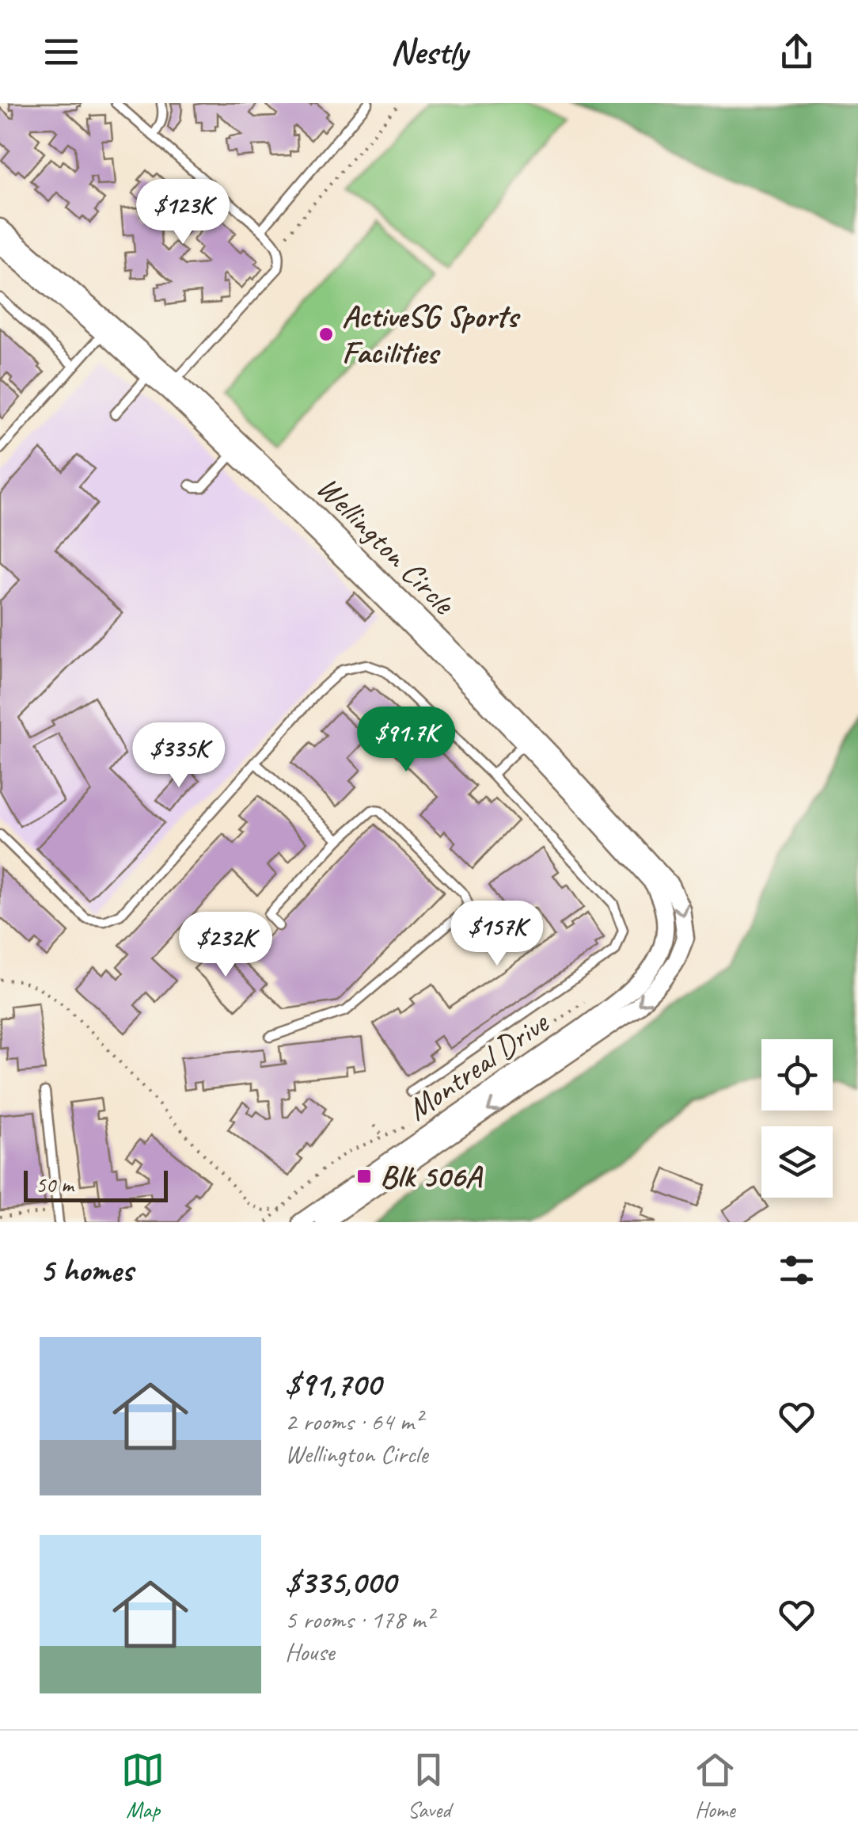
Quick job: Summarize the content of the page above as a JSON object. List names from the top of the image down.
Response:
{
  "streets": {
    "street": ["Wellington Circle", "Montreal Drive"]
  },
  "crossings": [
    ["Wellington Circle", "Montreal Drive"]
  ],
  "places": {
    "other": ["ActiveSG Sports Facilities"],
    "transit": ["Blk 506A"]
  },
  "scale_bar": "50 m",
  "page": {
    "header": "Nestly",
    "price": [
      "$123K",
      "$91.7K",
      "$335K",
      "$157K",
      "$232K"
    ],
    "scale": "50 m",
    "heading": "5 homes",
    "list": [
      {
        "name": "$91,700",
        "note": "2 rooms · 64 m² · Wellington Circle"
      },
      {
        "name": "$335,000",
        "note": "5 rooms · 178 m² · House"
      }
    ],
    "tabs": ["Map", "Saved", "Home"]
  }
}
